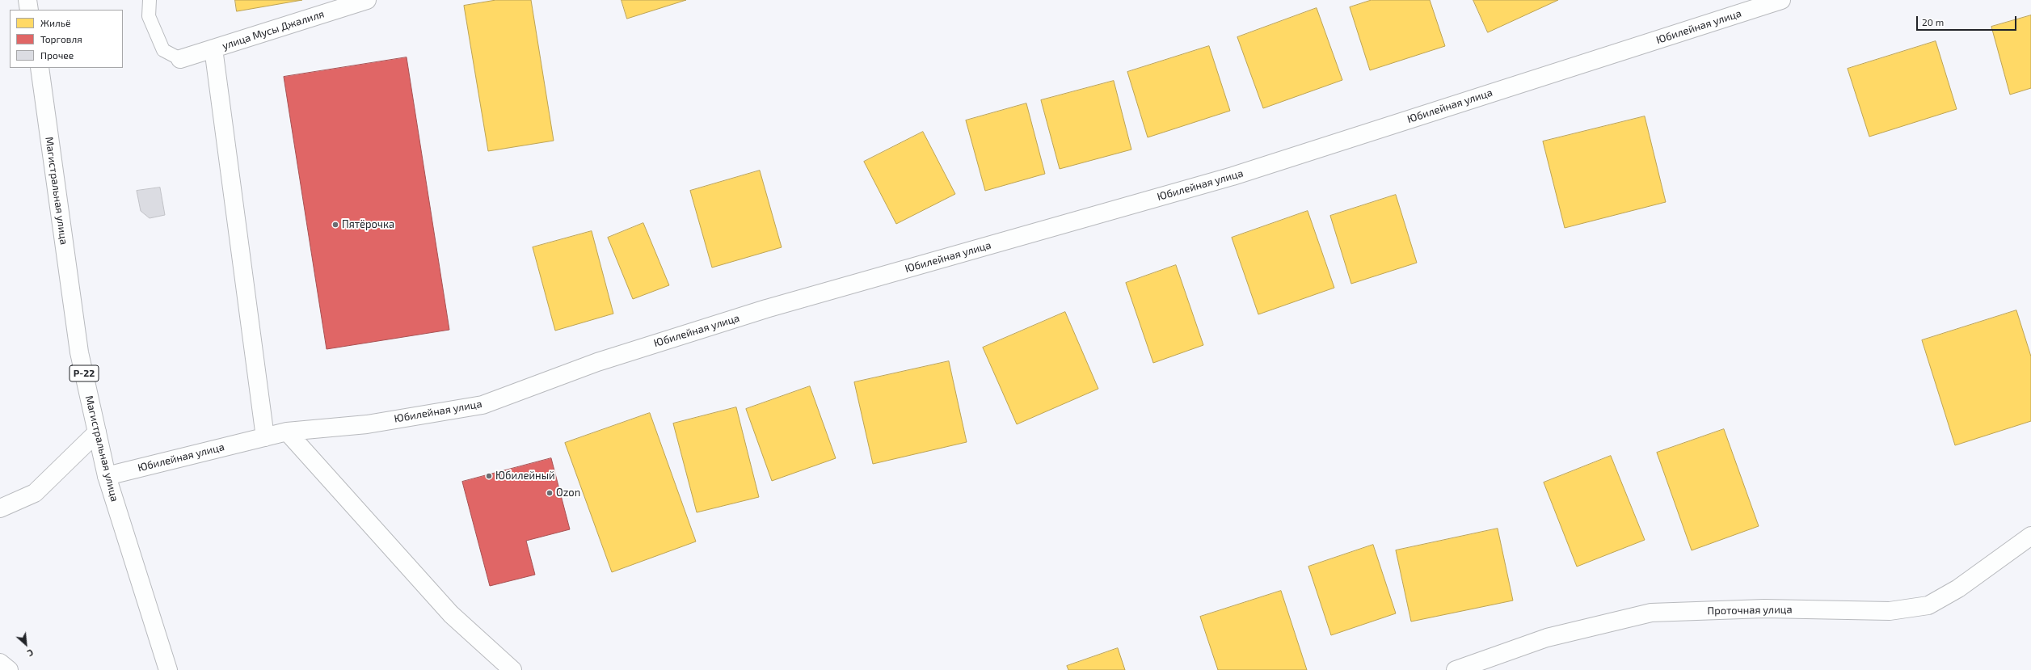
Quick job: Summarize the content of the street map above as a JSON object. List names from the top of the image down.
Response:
{
  "streets": {
    "main road": [
      "Юбилейная улица",
      "улица Мусы Джалиля",
      "Магистральная улица",
      "Р-22",
      "Проточная улица"
    ]
  },
  "crossings": [
    ["Юбилейная улица", "Магистральная улица"]
  ],
  "places": ["Пятёрочка", "Юбилейный", "Ozon"],
  "legend": ["Жильё", "Торговля", "Прочее"],
  "scale_bar": "20 m",
  "north": "bottom right"
}
